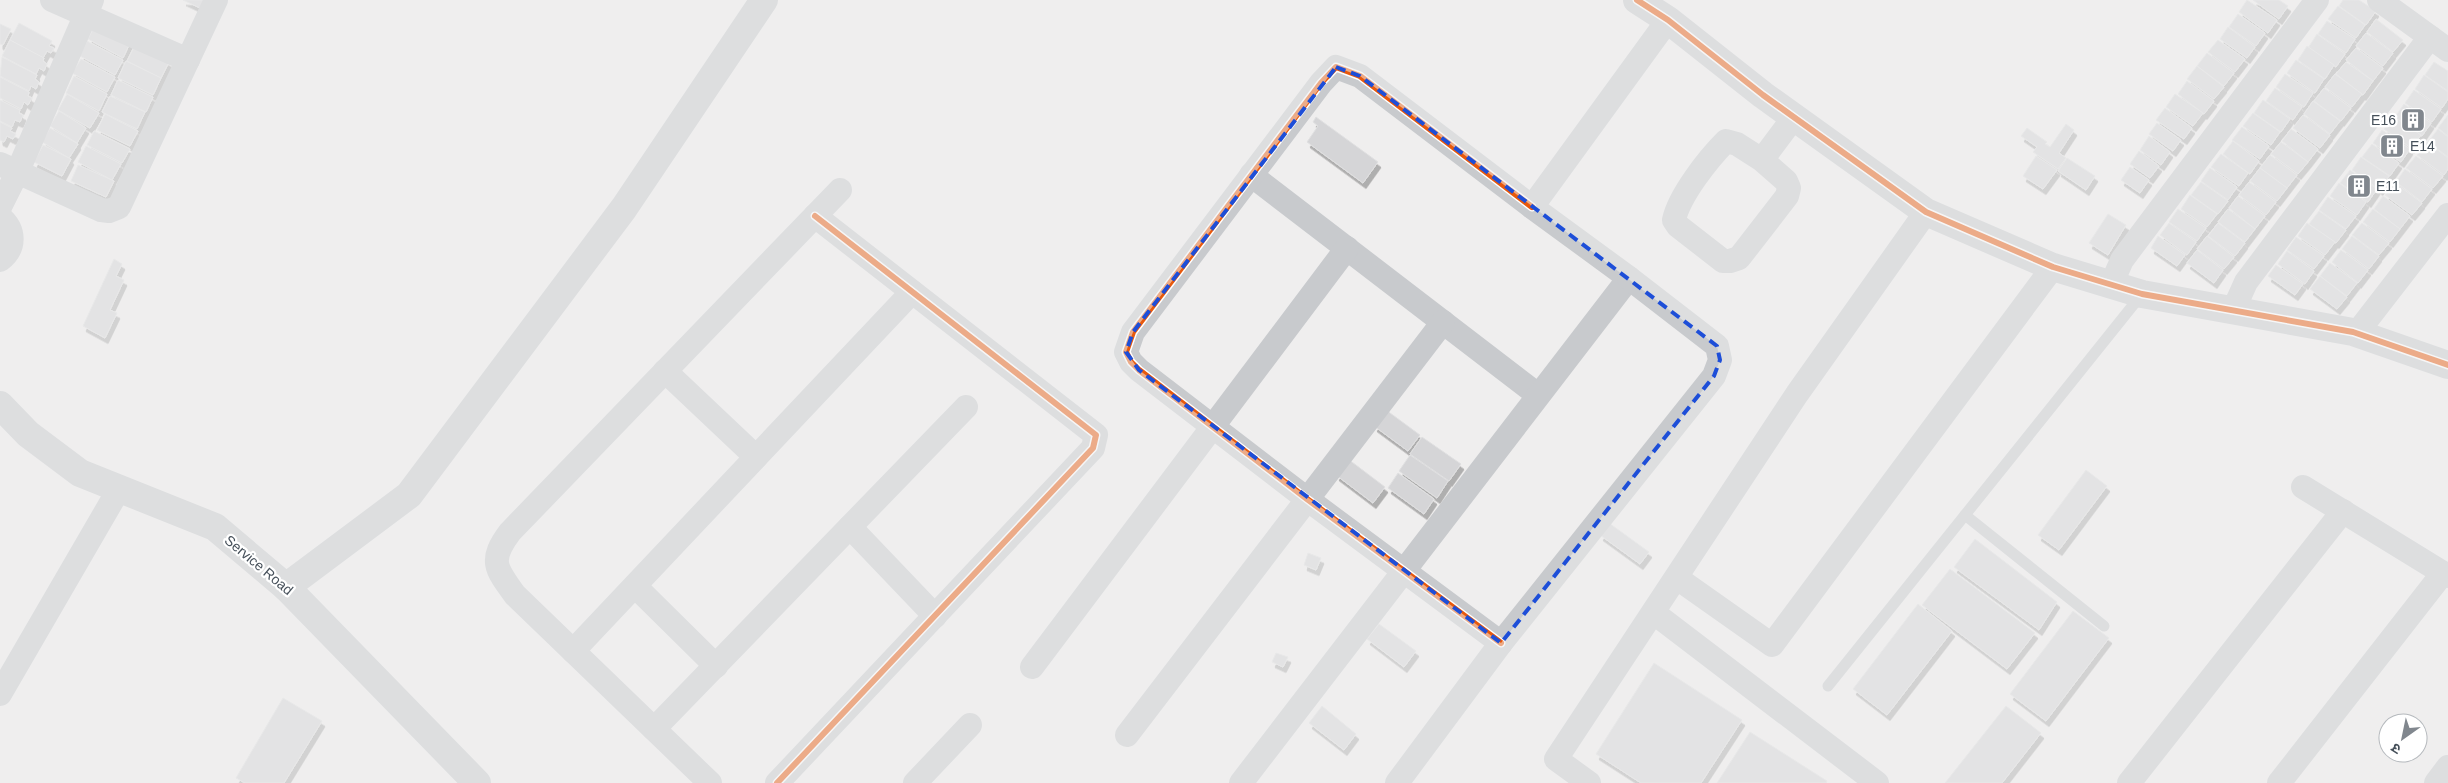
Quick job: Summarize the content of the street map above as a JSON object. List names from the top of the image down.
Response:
{
  "streets": {
    "street": ["Service Road"]
  },
  "places": {
    "building": ["E16", "E14", "E11"]
  },
  "north": "bottom left"
}
